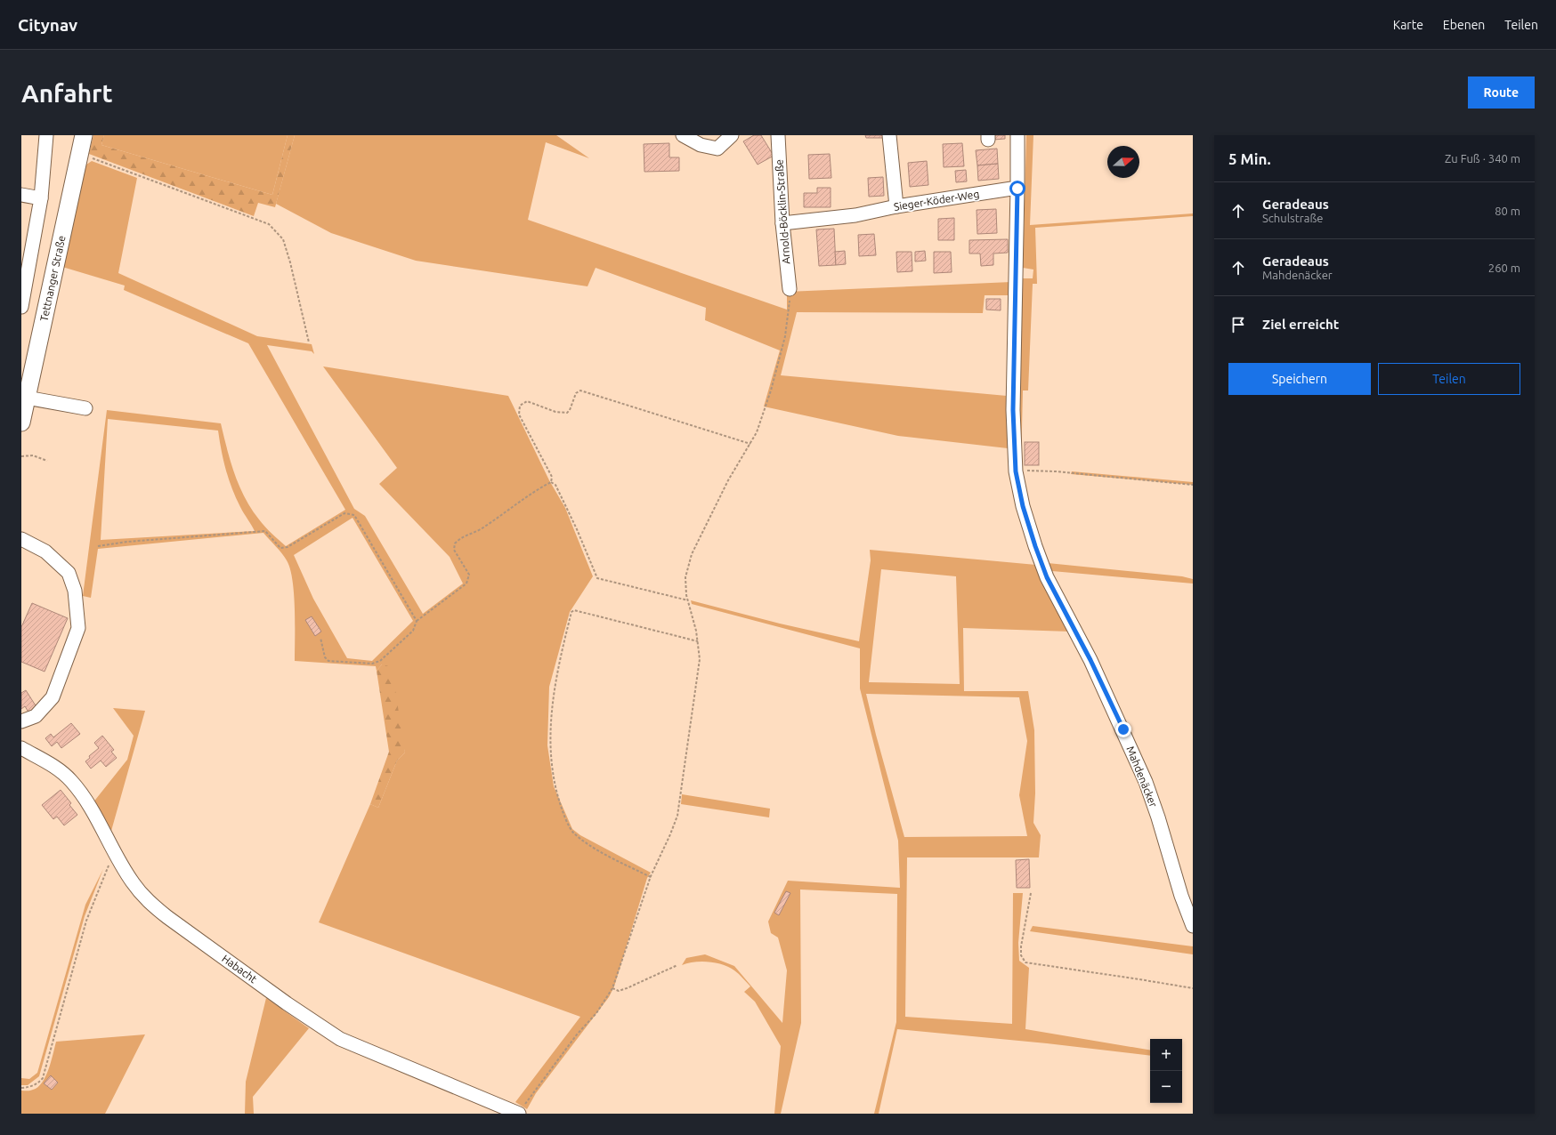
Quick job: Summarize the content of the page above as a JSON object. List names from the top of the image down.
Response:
{
  "streets": {
    "main road": ["Tettnanger Straße"],
    "street": [
      "Sieger-Köder-Weg",
      "Arnold-Böcklin-Straße",
      "Mahdenäcker",
      "Habacht"
    ]
  },
  "crossings": [
    ["Sieger-Köder-Weg", "Arnold-Böcklin-Straße"],
    ["Sieger-Köder-Weg", "Mahdenäcker"]
  ],
  "north": "right",
  "page": {
    "header": "Citynav",
    "nav": ["Karte", "Ebenen", "Teilen"],
    "buttons": [
      "Route",
      ["Speichern", "Teilen"]
    ],
    "title": "Anfahrt",
    "heading": ["5 Min.", "Zu Fuß · 340 m"],
    "list": [
      ["Geradeaus", "Schulstraße", "80 m"],
      ["Geradeaus", "Mahdenäcker", "260 m"],
      "Ziel erreicht"
    ],
    "map_buttons": ["+", "−"]
  }
}
